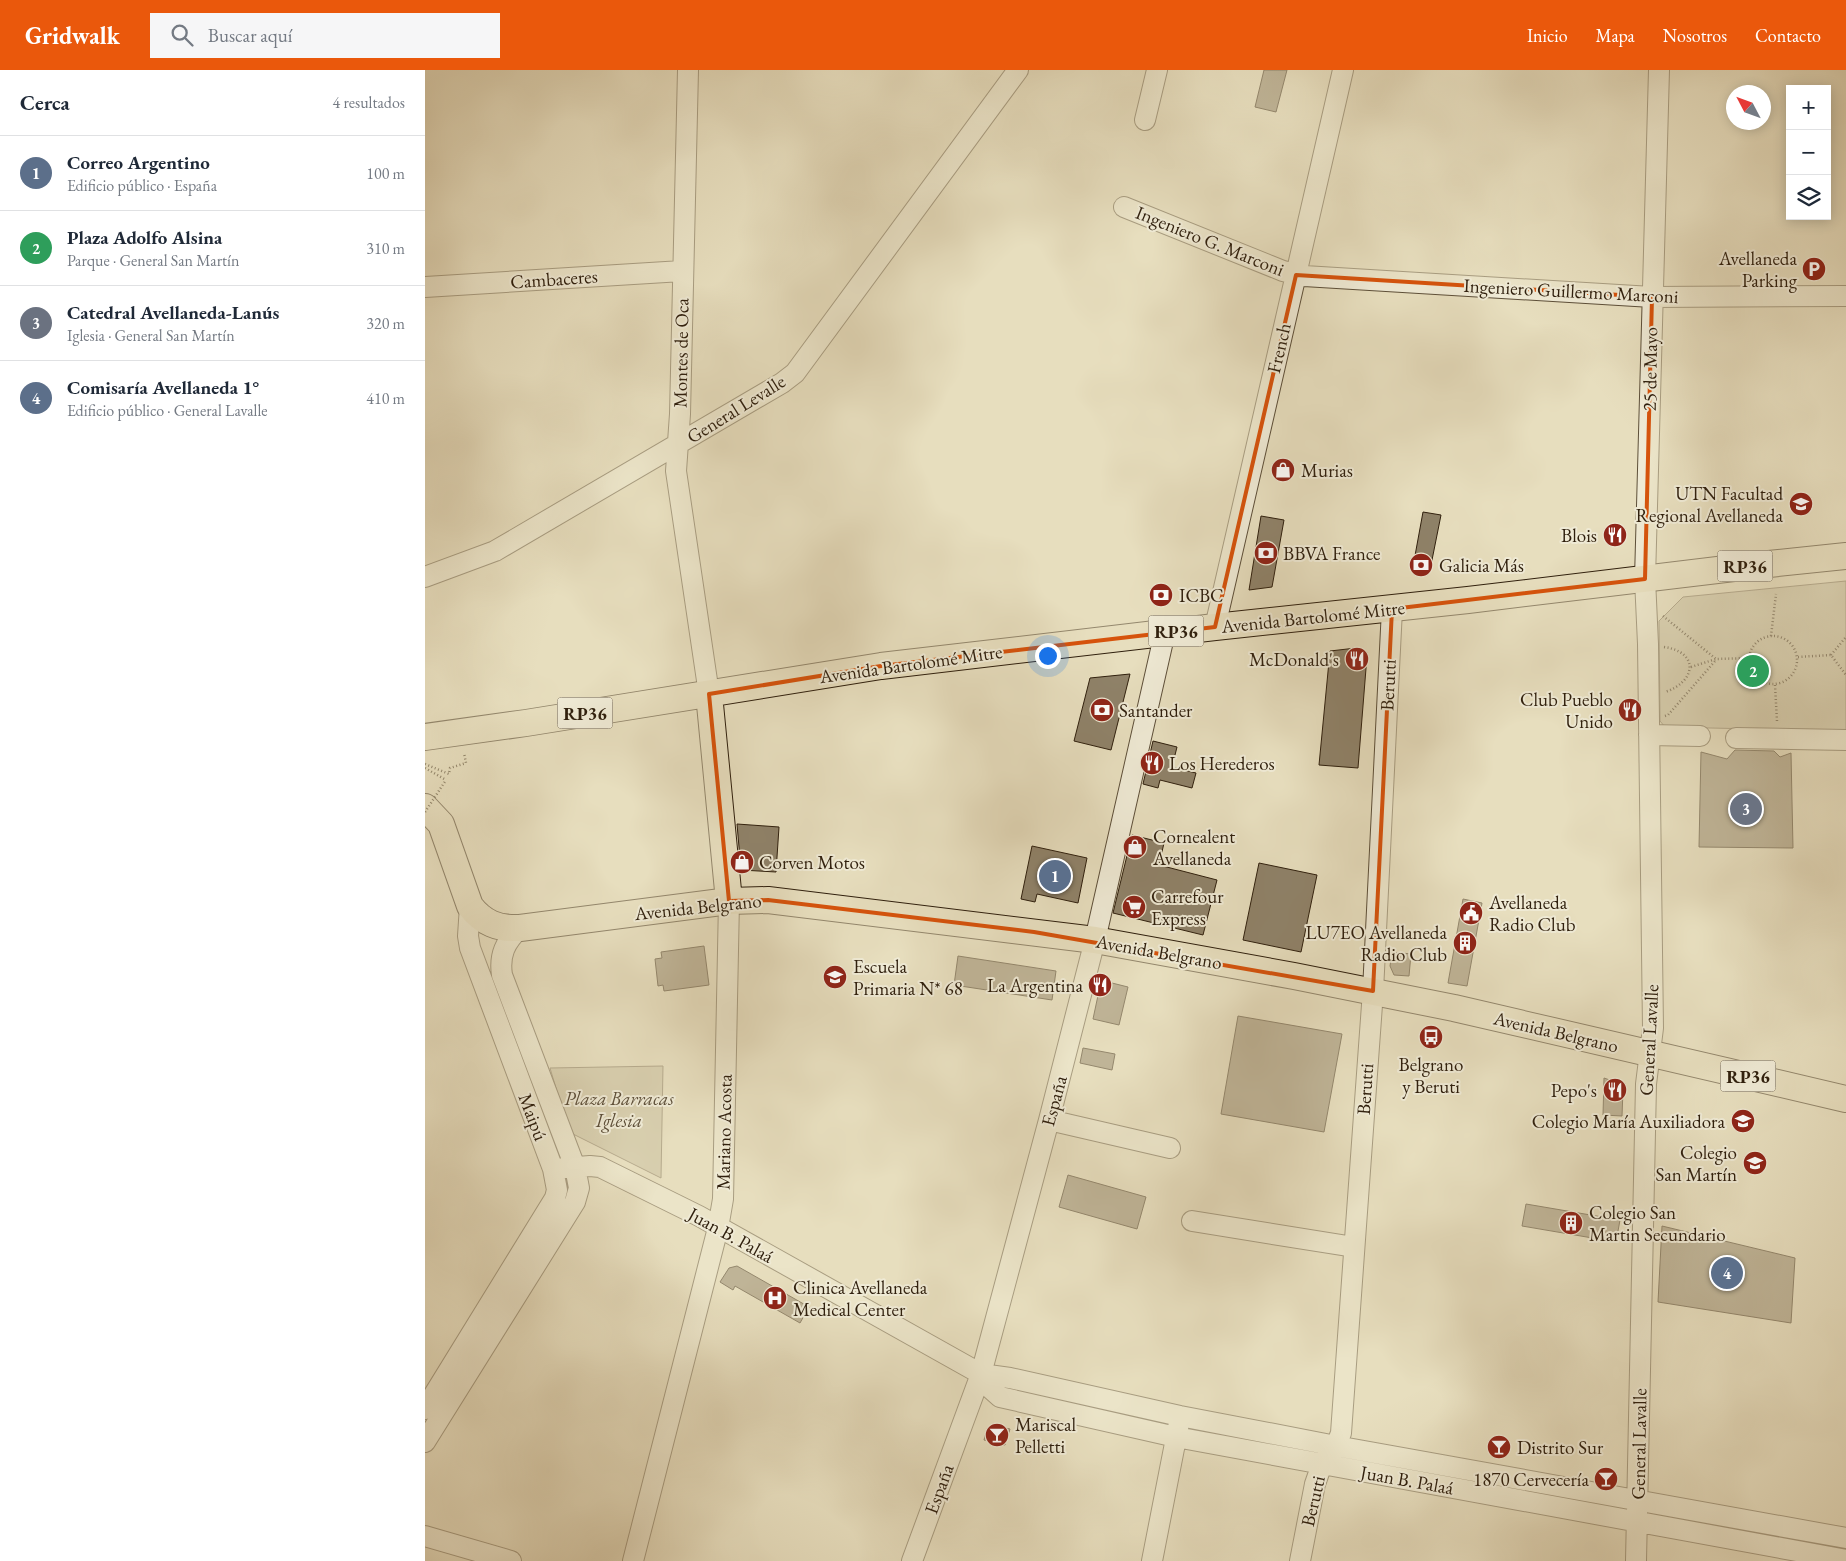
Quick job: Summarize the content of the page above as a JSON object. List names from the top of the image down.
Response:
{
  "streets": {
    "main road": [
      "RP36",
      "Avenida Bartolomé Mitre",
      "Avenida Belgrano",
      "Maipú",
      "Mariano Acosta"
    ],
    "street": [
      "Ingeniero G. Marconi",
      "Cambaceres",
      "Ingeniero Guillermo Marconi",
      "French",
      "Montes de Oca",
      "25 de Mayo",
      "General Levalle",
      "Berutti",
      "General Lavalle",
      "España",
      "Juan B. Palaá"
    ]
  },
  "crossings": [
    ["Ingeniero G. Marconi", "Ingeniero Guillermo Marconi"],
    ["Ingeniero G. Marconi", "French"],
    ["Cambaceres", "Montes de Oca"],
    ["Ingeniero Guillermo Marconi", "French"],
    ["Ingeniero Guillermo Marconi", "25 de Mayo"],
    ["French", "Avenida Bartolomé Mitre"],
    ["Montes de Oca", "General Levalle"],
    ["Montes de Oca", "Avenida Bartolomé Mitre"],
    ["Montes de Oca", "Mariano Acosta"],
    ["25 de Mayo", "Avenida Bartolomé Mitre"],
    ["25 de Mayo", "General Lavalle"],
    ["Avenida Bartolomé Mitre", "Berutti"],
    ["Avenida Bartolomé Mitre", "General Lavalle"],
    ["Avenida Bartolomé Mitre", "España"],
    ["Avenida Bartolomé Mitre", "Mariano Acosta"],
    ["Berutti", "Avenida Belgrano"],
    ["Berutti", "Juan B. Palaá"],
    ["Avenida Belgrano", "General Lavalle"],
    ["Avenida Belgrano", "España"],
    ["Avenida Belgrano", "Maipú"],
    ["Avenida Belgrano", "Mariano Acosta"],
    ["General Lavalle", "Juan B. Palaá"],
    ["España", "Juan B. Palaá"],
    ["Maipú", "Juan B. Palaá"],
    ["Mariano Acosta", "Juan B. Palaá"]
  ],
  "parks": ["Plaza Barracas Iglesia"],
  "places": {
    "parking": ["Avellaneda Parking"],
    "shop": ["Murias", "Cornealent Avellaneda", "Corven Motos"],
    "school or university": [
      "UTN Facultad Regional Avellaneda",
      "Escuela Primaria N* 68",
      "Colegio María Auxiliadora",
      "Colegio San Martín"
    ],
    "restaurant": [
      "Blois",
      "McDonald's",
      "Club Pueblo Unido",
      "Los Herederos",
      "La Argentina",
      "Pepo's"
    ],
    "bank": [
      "BBVA France",
      "Galicia Más",
      "ICBC",
      "Santander"
    ],
    "supermarket": ["Carrefour Express"],
    "public building": ["Avellaneda Radio Club"],
    "building": ["LU7EO Avellaneda Radio Club", "Colegio San Martin Secundario"],
    "bus stop": ["Belgrano y Beruti"],
    "hospital": ["Clinica Avellaneda Medical Center"],
    "bar": ["Mariscal Pelletti", "Distrito Sur", "1870 Cervecería"]
  },
  "north": "top left",
  "page": {
    "header": "Gridwalk",
    "search": "Buscar aquí",
    "nav": [
      "Inicio",
      "Mapa",
      "Nosotros",
      "Contacto"
    ],
    "heading": ["Cerca", "4 resultados"],
    "map_buttons": ["+", "−"],
    "list": [
      {
        "mark": "1",
        "name": "Correo Argentino",
        "note": "Edificio público · España",
        "value": "100 m"
      },
      {
        "mark": "2",
        "name": "Plaza Adolfo Alsina",
        "note": "Parque · General San Martín",
        "value": "310 m"
      },
      {
        "mark": "3",
        "name": "Catedral Avellaneda-Lanús",
        "note": "Iglesia · General San Martín",
        "value": "320 m"
      },
      {
        "mark": "4",
        "name": "Comisaría Avellaneda 1°",
        "note": "Edificio público · General Lavalle",
        "value": "410 m"
      }
    ],
    "pins": [
      "2",
      "3",
      "1",
      "4"
    ]
  }
}
